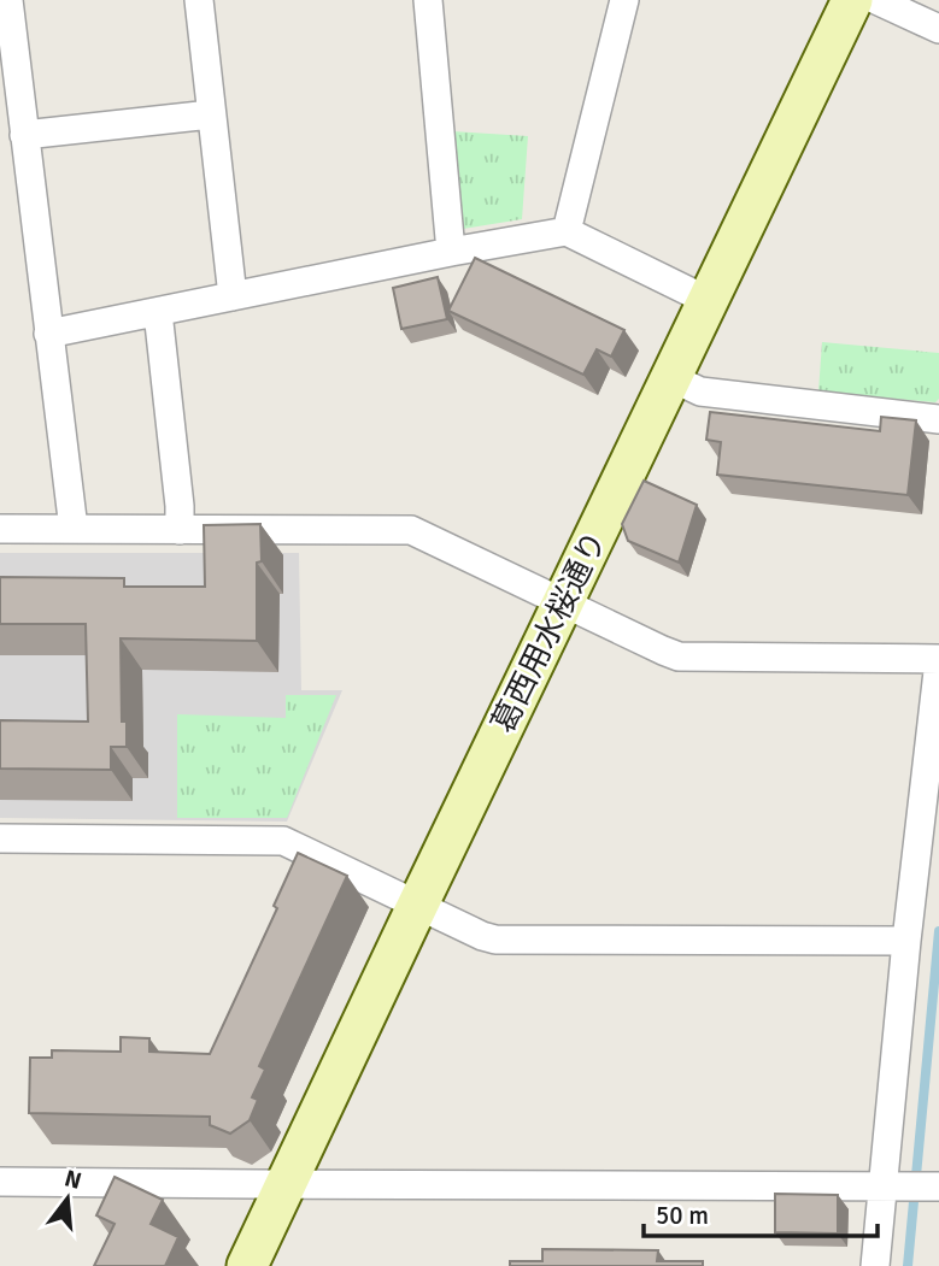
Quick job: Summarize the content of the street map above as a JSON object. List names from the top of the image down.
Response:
{
  "streets": {
    "street": ["葛西用水桜通り"]
  },
  "scale_bar": "50 m",
  "north": "top"
}
